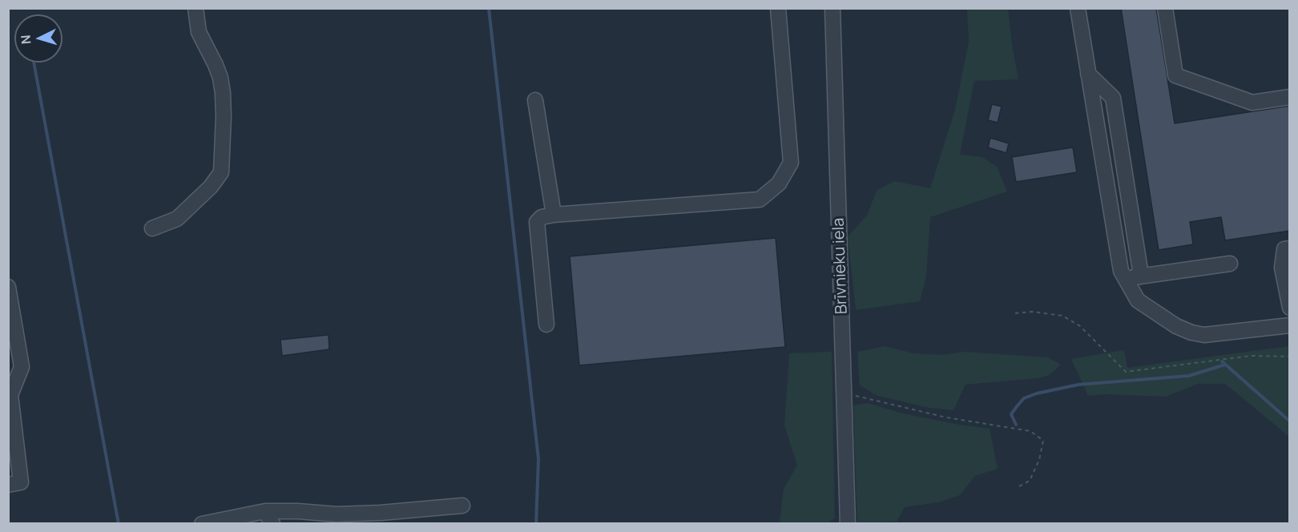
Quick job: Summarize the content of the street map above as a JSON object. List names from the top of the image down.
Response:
{
  "streets": {
    "street": ["Brīvnieku iela"]
  },
  "north": "left"
}
